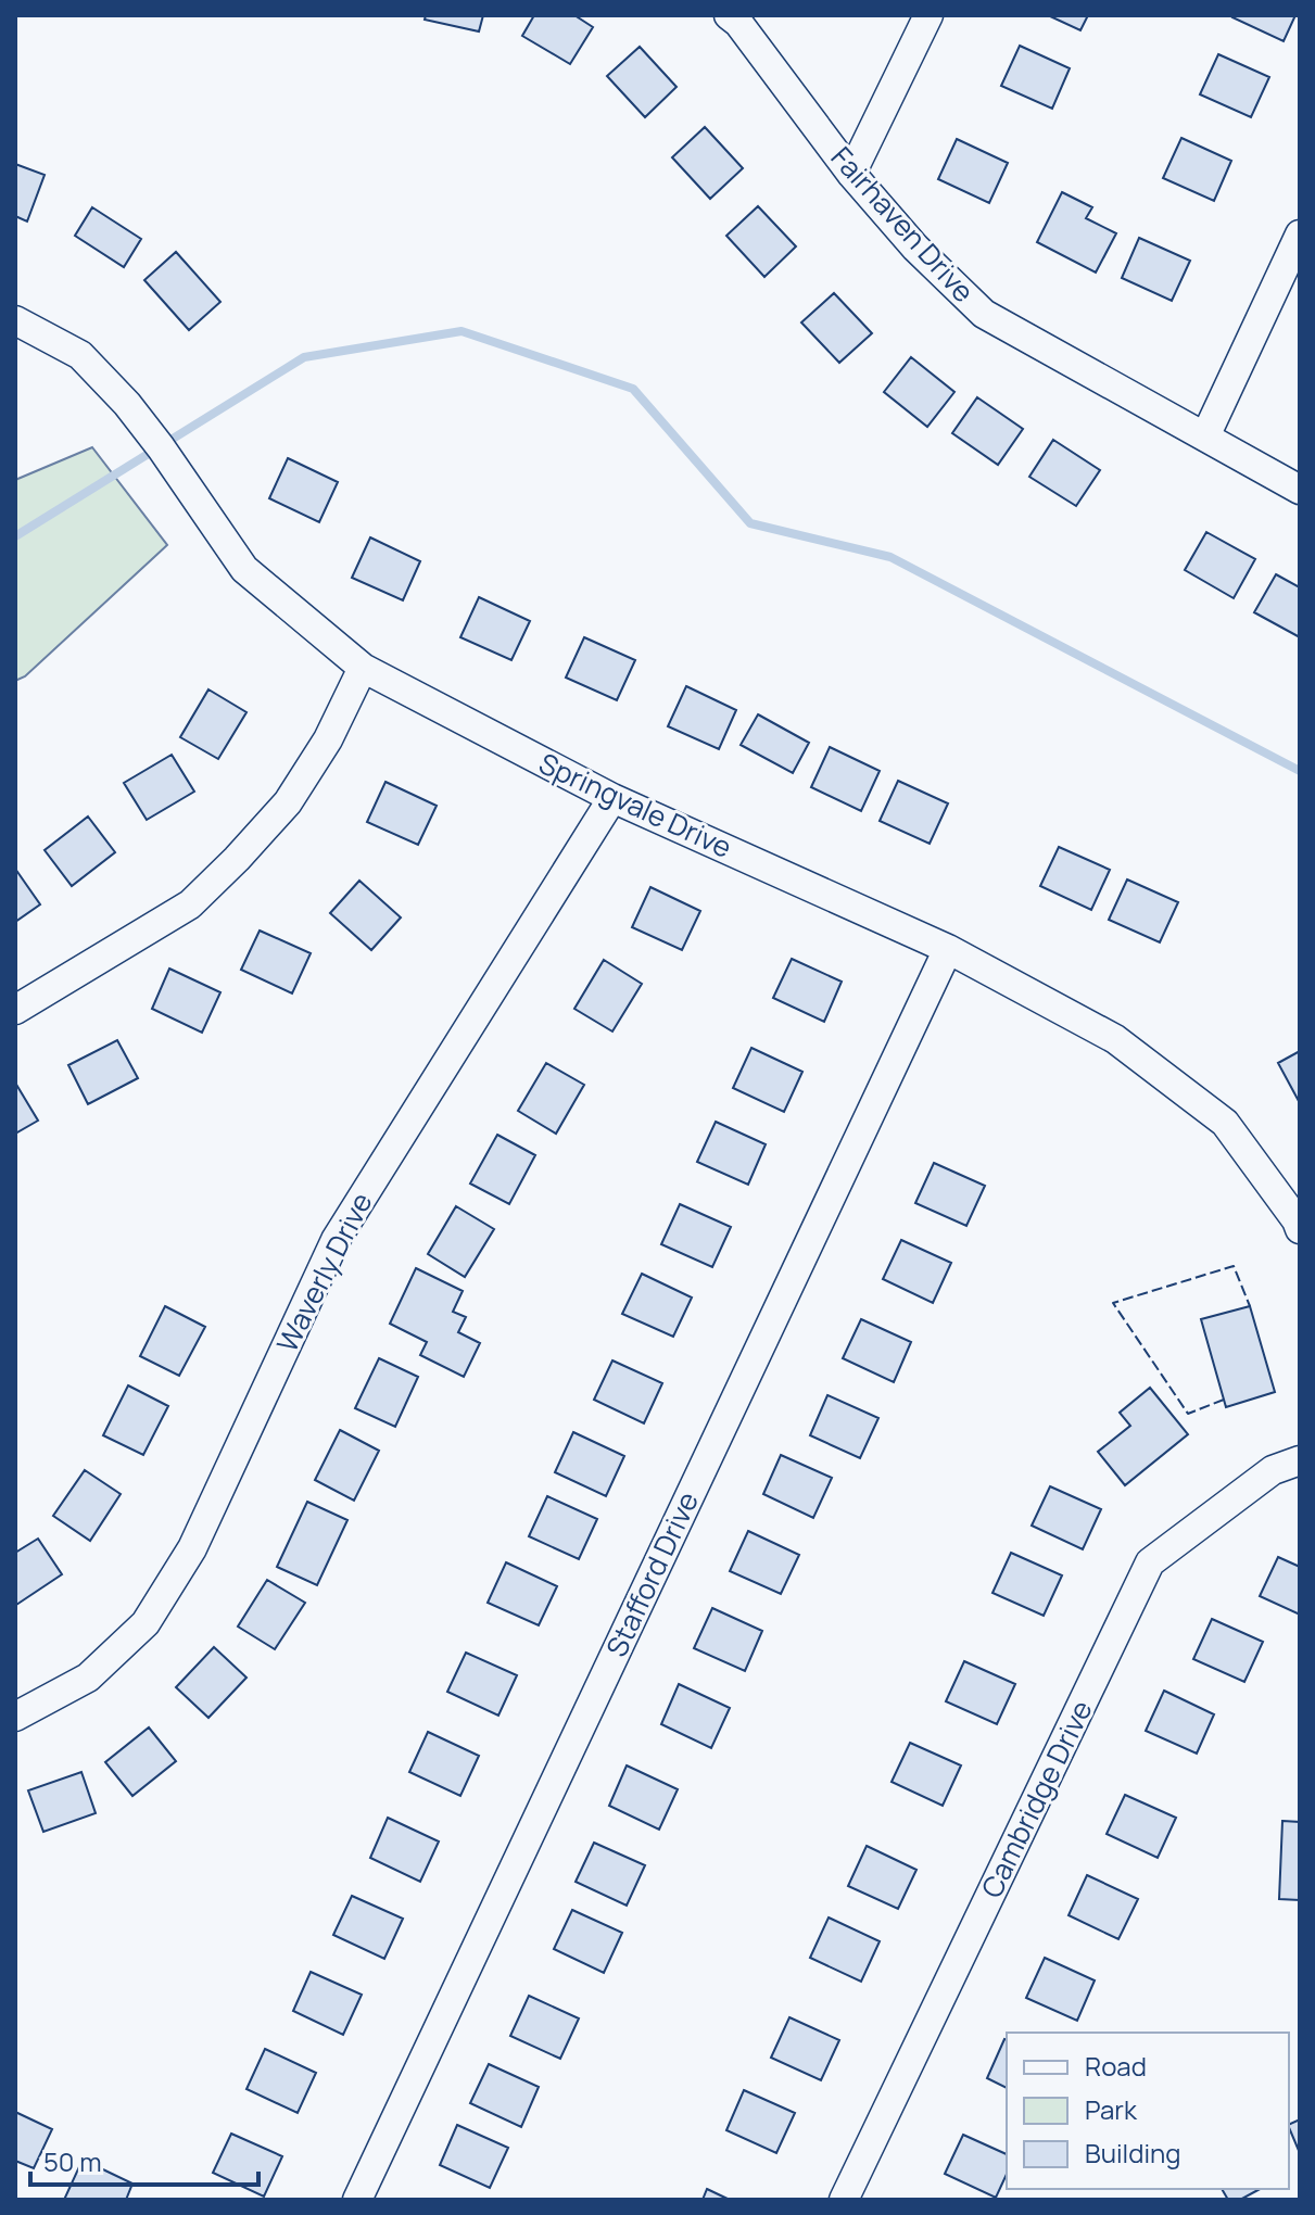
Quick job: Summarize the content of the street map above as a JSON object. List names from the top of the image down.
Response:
{
  "streets": {
    "street": [
      "Fairhaven Drive",
      "Springvale Drive",
      "Waverly Drive",
      "Stafford Drive",
      "Cambridge Drive"
    ]
  },
  "crossings": [
    ["Springvale Drive", "Waverly Drive"],
    ["Springvale Drive", "Stafford Drive"]
  ],
  "legend": ["Road", "Park", "Building"],
  "scale_bar": "50 m"
}
